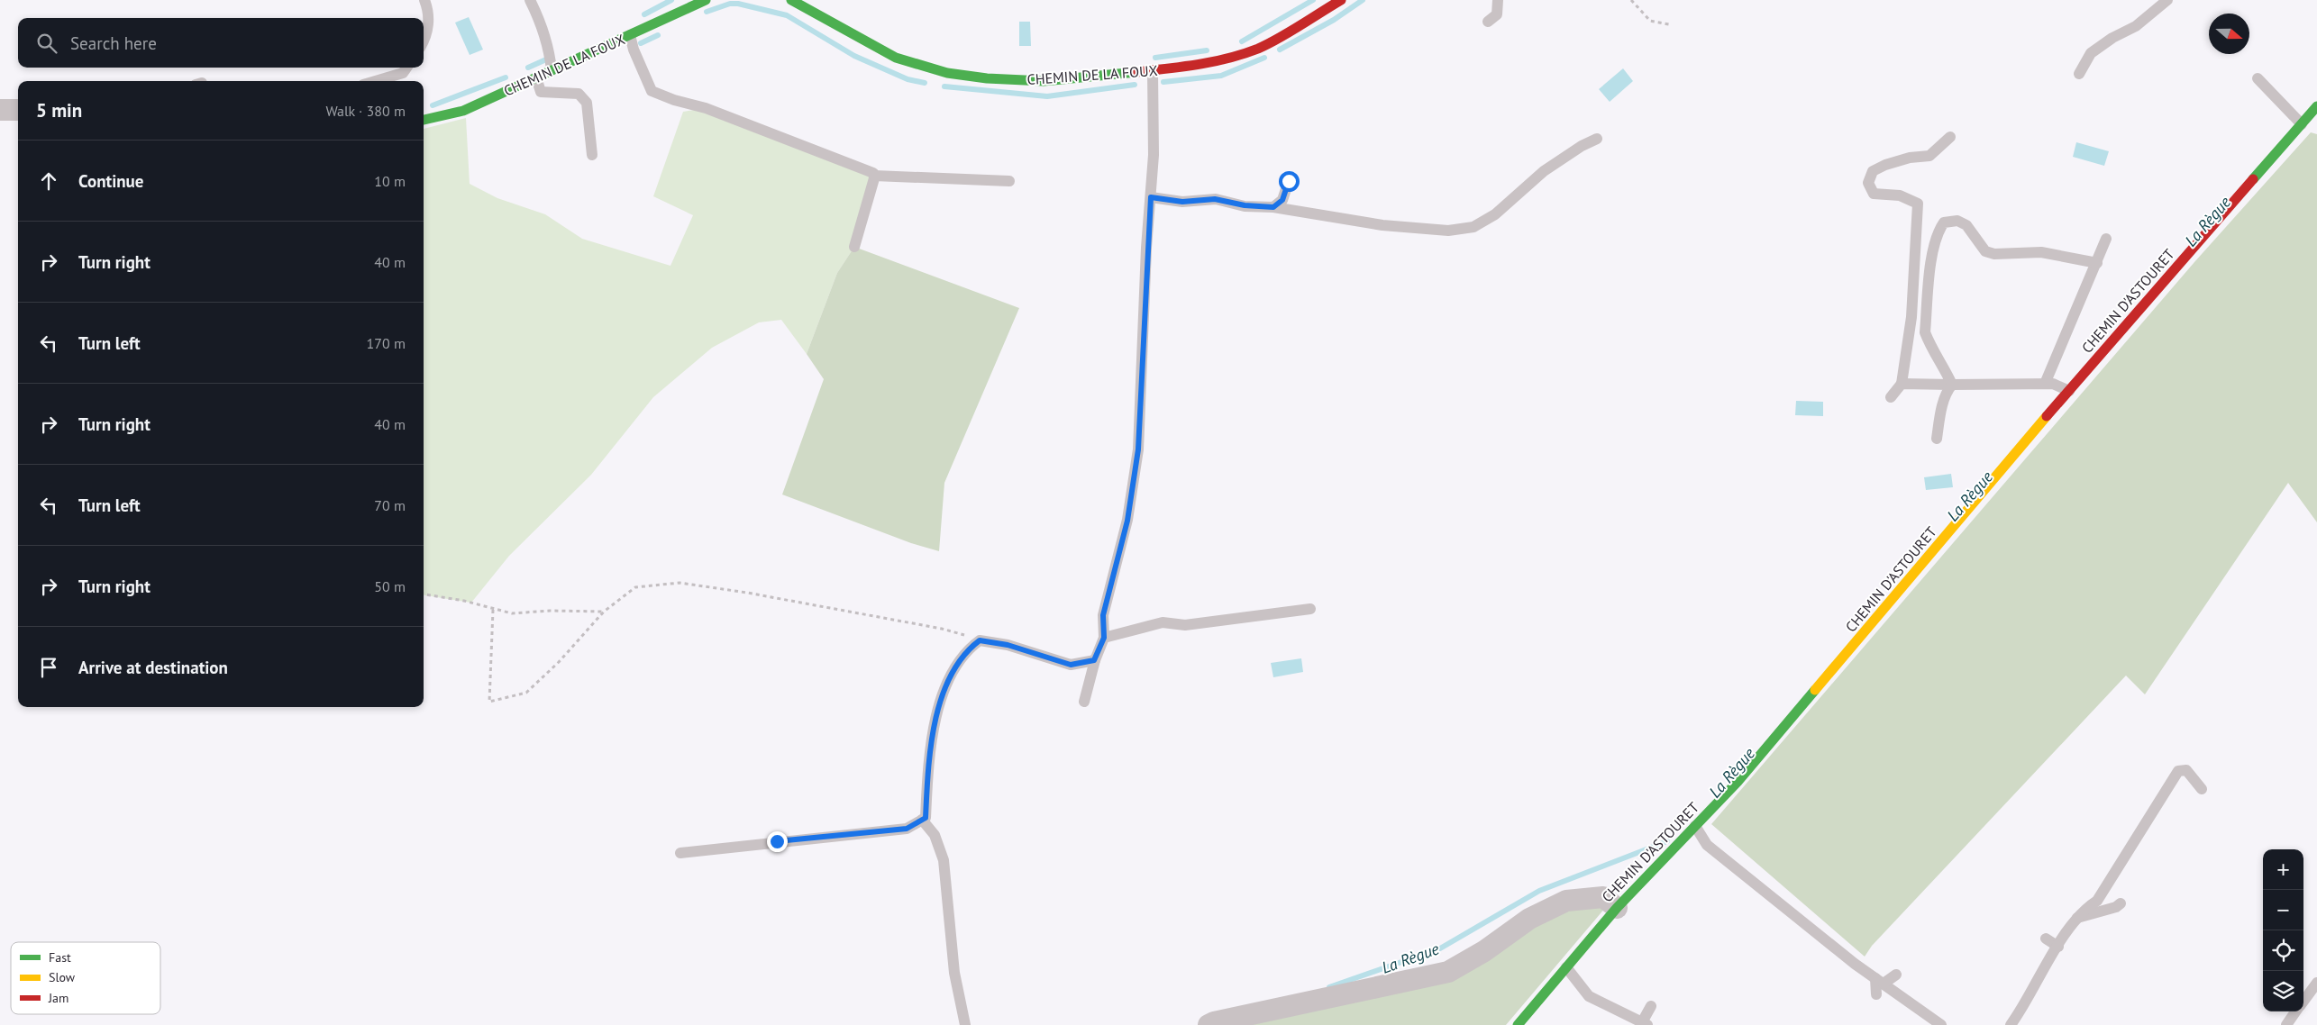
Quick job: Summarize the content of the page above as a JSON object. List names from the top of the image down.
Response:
{
  "streets": {
    "street": ["CHEMIN DE LA FOUX", "CHEMIN D'ASTOURET"]
  },
  "water": ["La Règue"],
  "legend": ["Fast", "Slow", "Jam"],
  "north": "right",
  "page": {
    "search": "Search here",
    "heading": ["5 min", "Walk · 380 m"],
    "list": [
      ["Continue", "10 m"],
      ["Turn right", "40 m"],
      ["Turn left", "170 m"],
      ["Turn right", "40 m"],
      ["Turn left", "70 m"],
      ["Turn right", "50 m"],
      "Arrive at destination"
    ],
    "map_buttons": ["+", "−"]
  }
}
